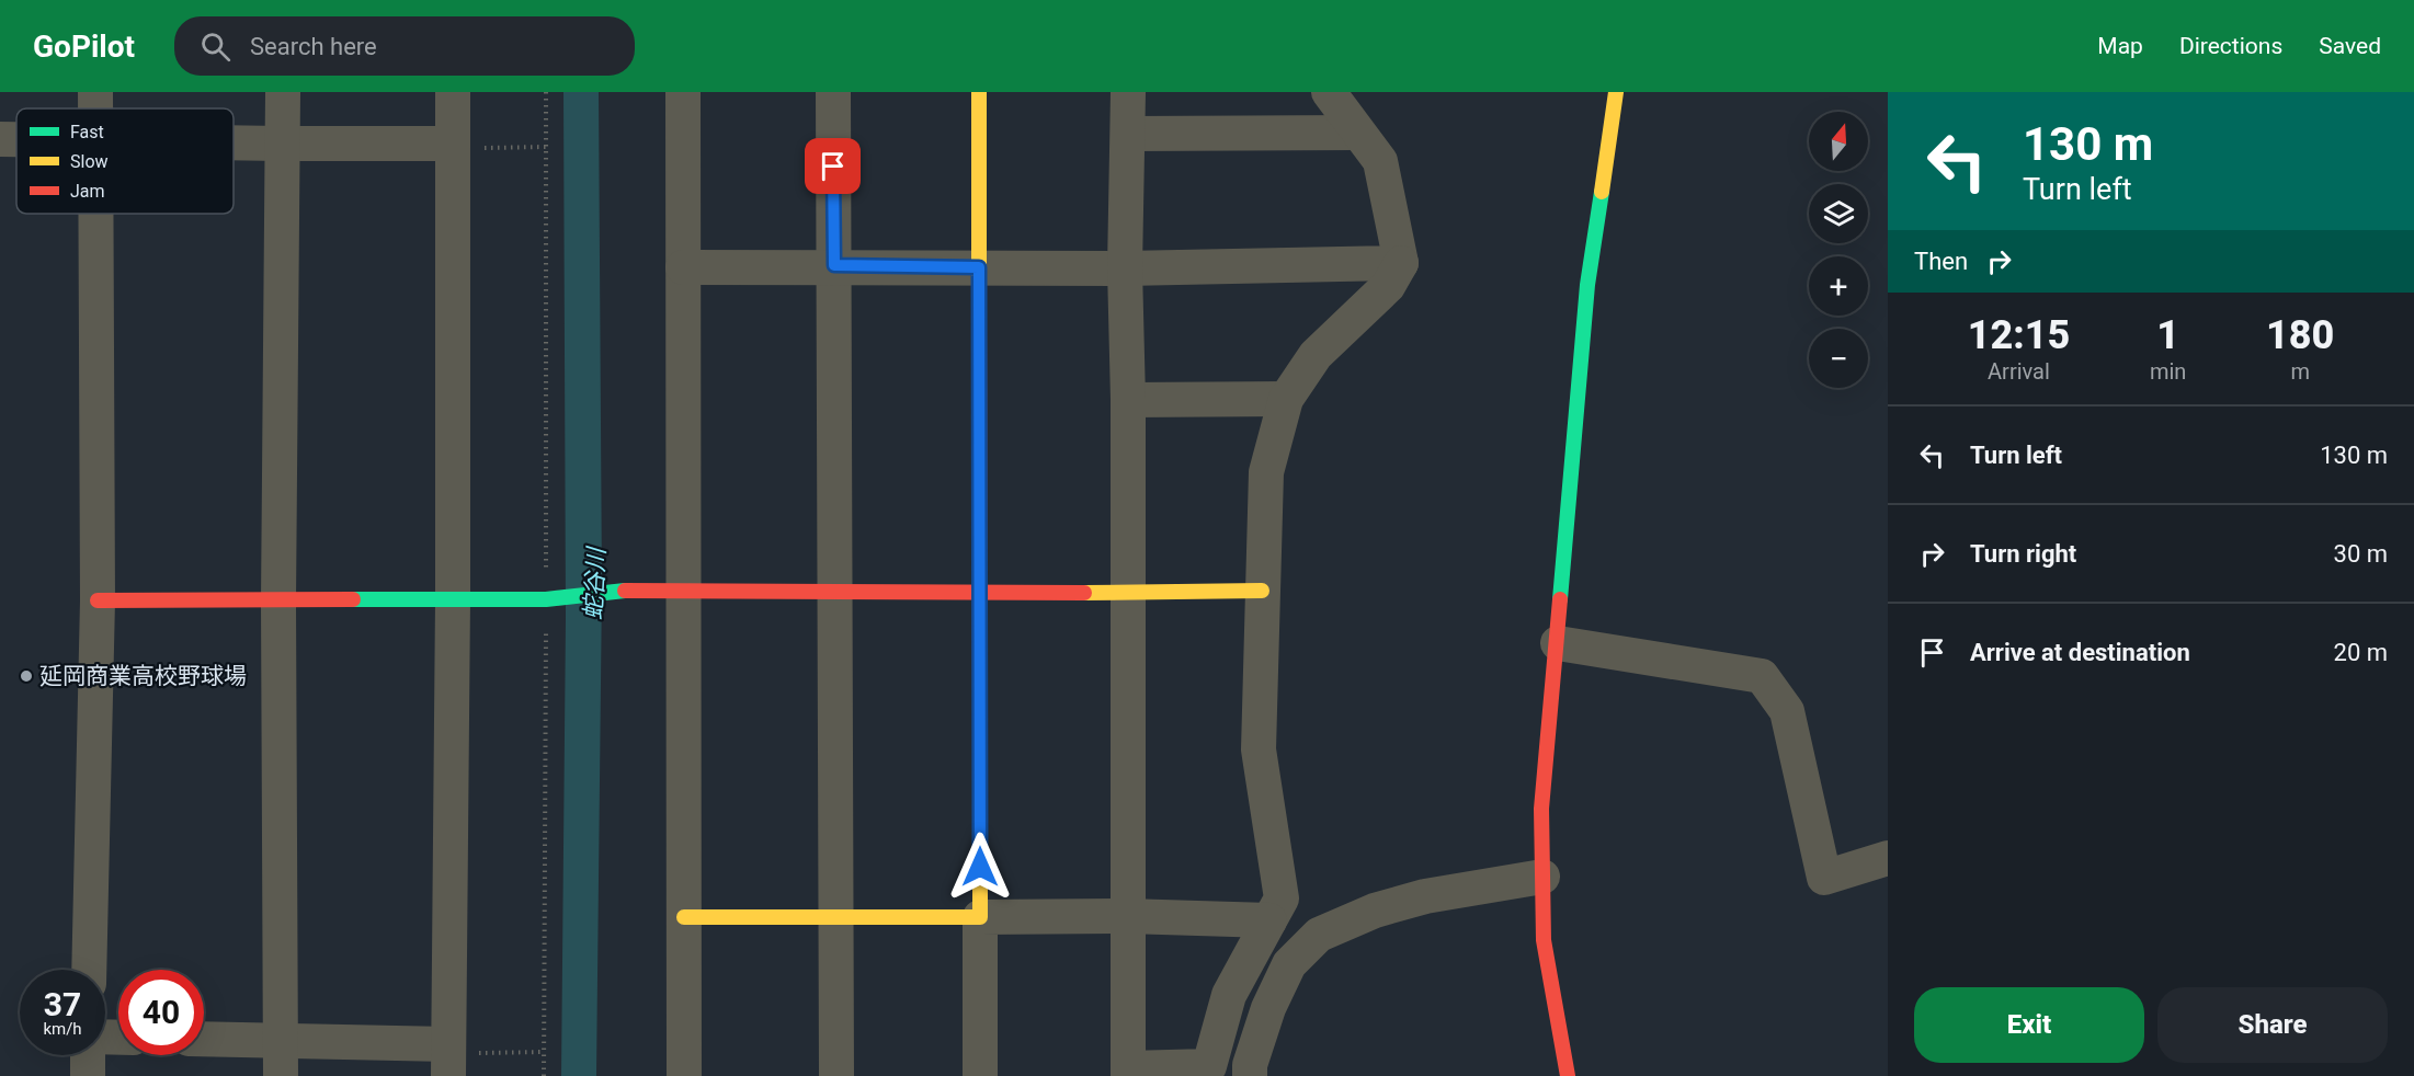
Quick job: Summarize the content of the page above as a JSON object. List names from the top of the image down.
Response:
{
  "water": ["蛇谷川"],
  "places": ["延岡商業高校野球場"],
  "legend": ["Fast", "Slow", "Jam"],
  "north": "top",
  "page": {
    "header": "GoPilot",
    "search": "Search here",
    "nav": ["Map", "Directions", "Saved"],
    "turn": ["130 m", "Turn left"],
    "map_buttons": ["+", "−"],
    "then": "Then",
    "eta": [
      "12:15",
      "Arrival",
      "1",
      "min",
      "180",
      "m"
    ],
    "list": [
      {
        "name": "Turn left",
        "value": "130 m"
      },
      {
        "name": "Turn right",
        "value": "30 m"
      },
      {
        "name": "Arrive at destination",
        "value": "20 m"
      }
    ],
    "speed": "37 km/h",
    "limit": "40",
    "buttons": ["Exit", "Share"]
  }
}
